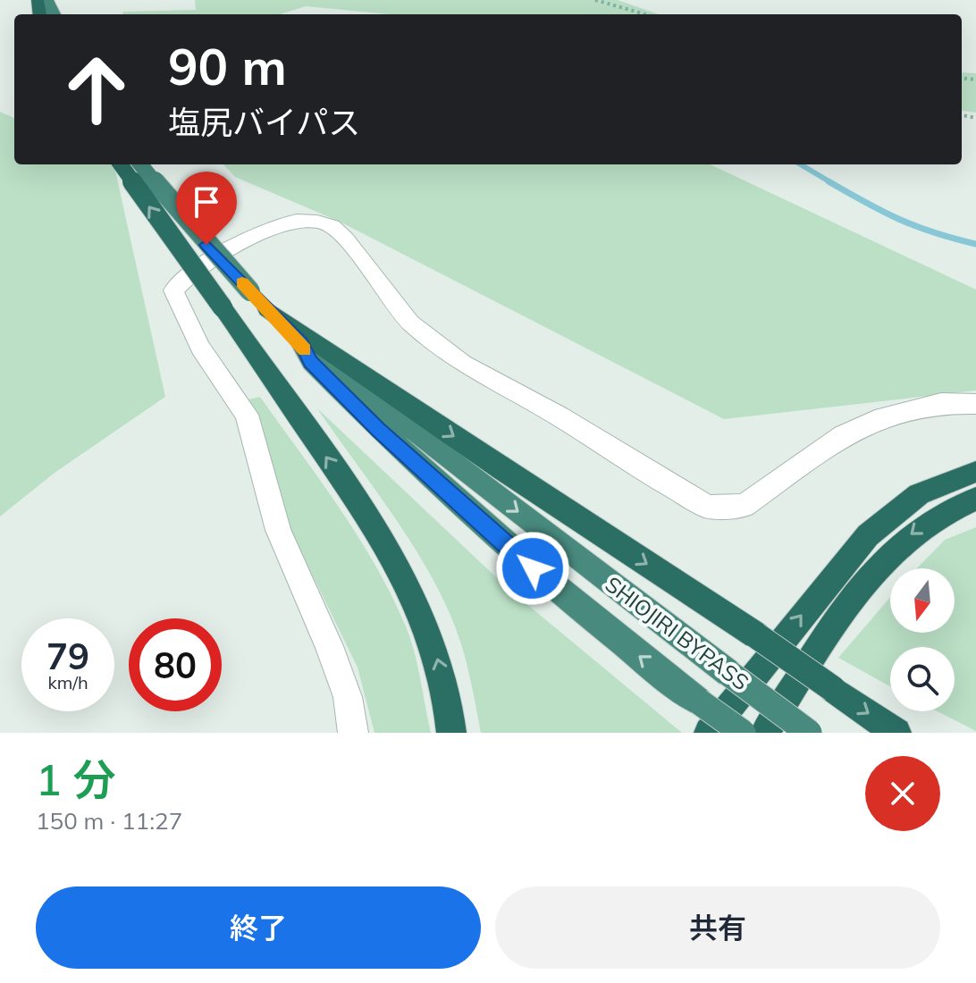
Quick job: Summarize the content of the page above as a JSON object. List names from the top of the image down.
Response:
{
  "streets": {
    "highway": ["SHIOJIRI BYPASS"]
  },
  "north": "bottom",
  "page": {
    "turn": ["90 m", "塩尻バイパス"],
    "speed": "79 km/h",
    "limit": "80",
    "heading": ["1 分", "150 m · 11:27"],
    "buttons": ["終了", "共有"]
  }
}
